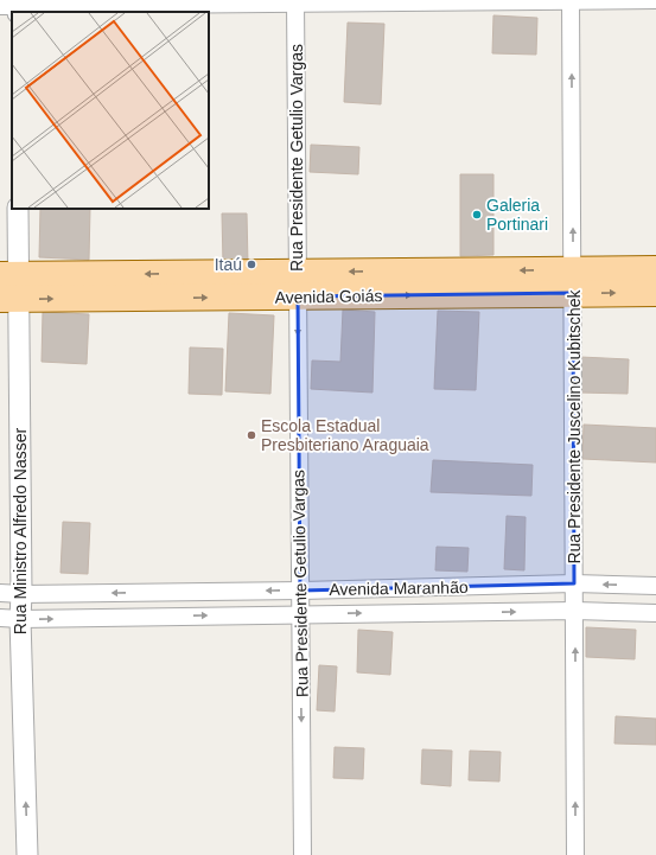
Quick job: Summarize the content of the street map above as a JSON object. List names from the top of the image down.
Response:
{
  "streets": {
    "main road": ["Avenida Goiás"],
    "street": [
      "Rua Presidente Getulio Vargas",
      "Rua Presidente Juscelino Kubitschek",
      "Rua Ministro Alfredo Nasser",
      "Avenida Maranhão"
    ]
  },
  "crossings": [
    ["Rua Presidente Getulio Vargas", "Avenida Goiás"],
    ["Rua Presidente Getulio Vargas", "Avenida Maranhão"],
    ["Avenida Goiás", "Rua Presidente Juscelino Kubitschek"],
    ["Avenida Goiás", "Rua Ministro Alfredo Nasser"],
    ["Rua Presidente Juscelino Kubitschek", "Avenida Maranhão"],
    ["Rua Ministro Alfredo Nasser", "Avenida Maranhão"]
  ],
  "one_way": ["Rua Presidente Getulio Vargas", "Rua Presidente Juscelino Kubitschek", "Rua Ministro Alfredo Nasser"],
  "places": ["Galeria Portinari", "Itaú", "Escola Estadual Presbiteriano Araguaia"]
}
